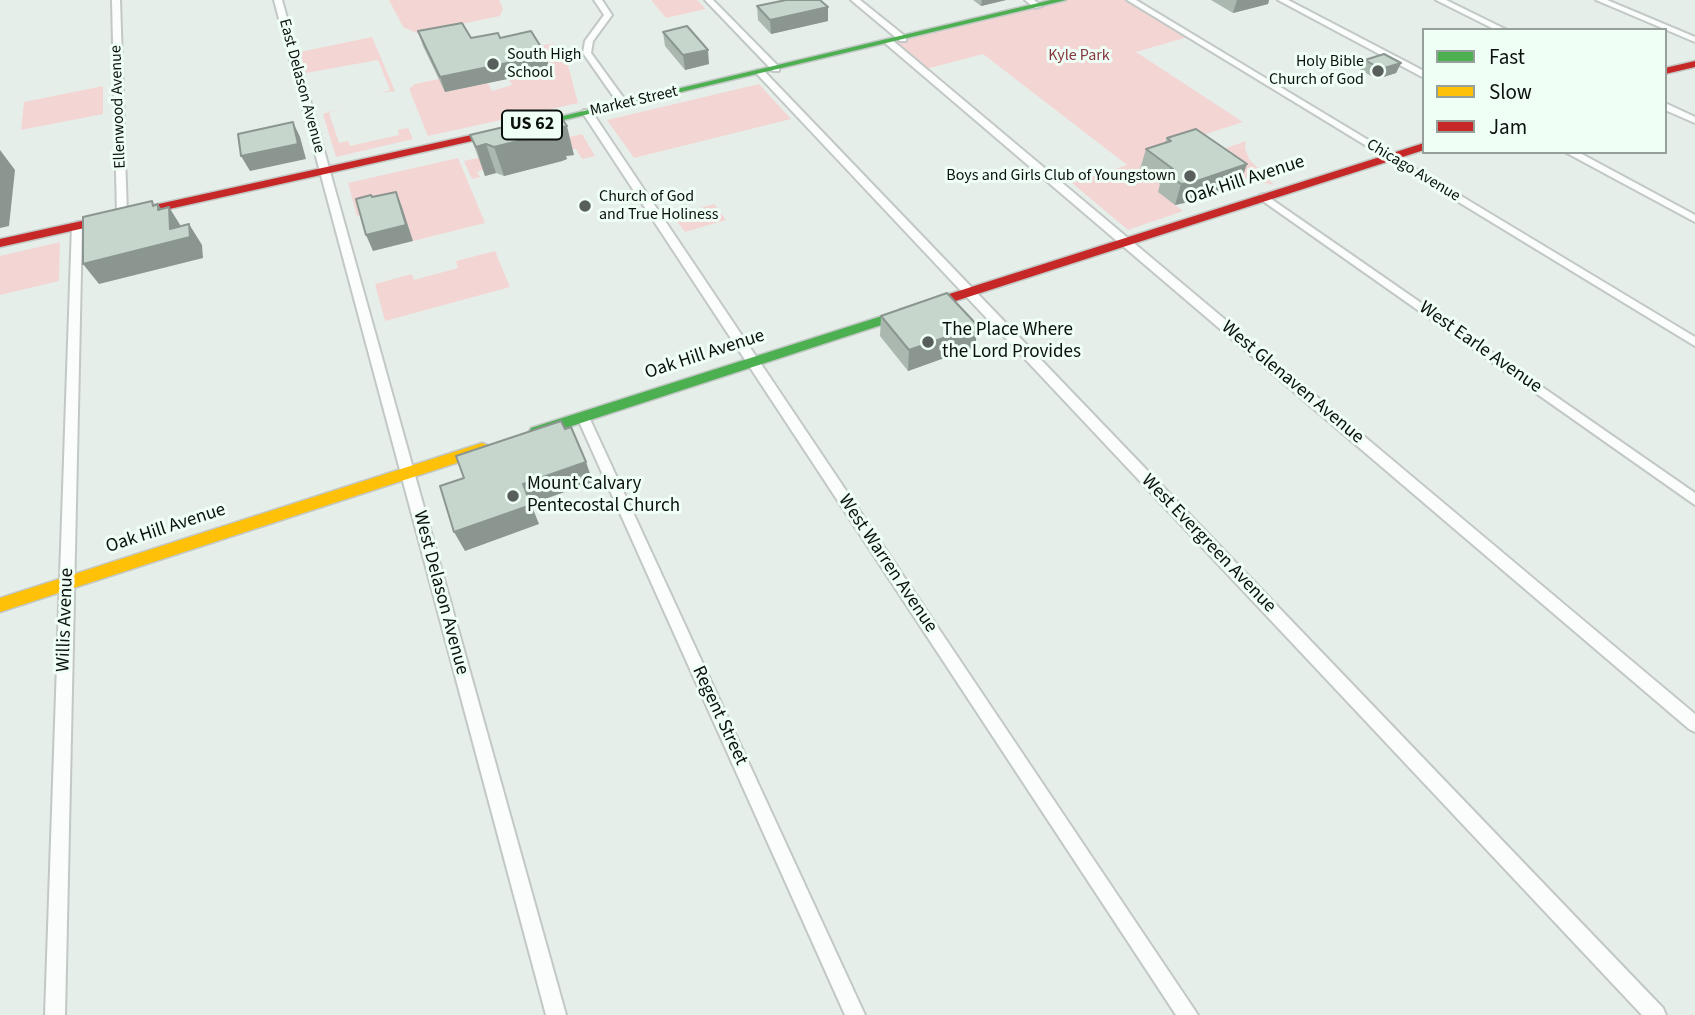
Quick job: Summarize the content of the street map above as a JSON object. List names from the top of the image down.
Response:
{
  "streets": {
    "street": [
      "East Delason Avenue",
      "Market Street",
      "Ellenwood Avenue",
      "US 62",
      "Chicago Avenue",
      "Oak Hill Avenue",
      "West Earle Avenue",
      "West Glenaven Avenue",
      "West Evergreen Avenue",
      "West Warren Avenue",
      "West Delason Avenue",
      "Willis Avenue",
      "Regent Street"
    ]
  },
  "crossings": [
    ["East Delason Avenue", "Market Street"],
    ["East Delason Avenue", "West Delason Avenue"],
    ["Market Street", "Ellenwood Avenue"],
    ["Market Street", "West Glenaven Avenue"],
    ["Market Street", "West Evergreen Avenue"],
    ["Market Street", "West Warren Avenue"],
    ["Market Street", "West Delason Avenue"],
    ["Market Street", "Willis Avenue"],
    ["Chicago Avenue", "Oak Hill Avenue"],
    ["Oak Hill Avenue", "West Earle Avenue"],
    ["Oak Hill Avenue", "West Glenaven Avenue"],
    ["Oak Hill Avenue", "West Evergreen Avenue"],
    ["Oak Hill Avenue", "West Warren Avenue"],
    ["Oak Hill Avenue", "West Delason Avenue"],
    ["Oak Hill Avenue", "Willis Avenue"],
    ["Oak Hill Avenue", "Regent Street"]
  ],
  "parks": ["Kyle Park"],
  "places": [
    "South High School",
    "Holy Bible Church of God",
    "Boys and Girls Club of Youngstown",
    "Church of God and True Holiness",
    "The Place Where the Lord Provides",
    "Mount Calvary Pentecostal Church"
  ],
  "legend": ["Fast", "Slow", "Jam"]
}
